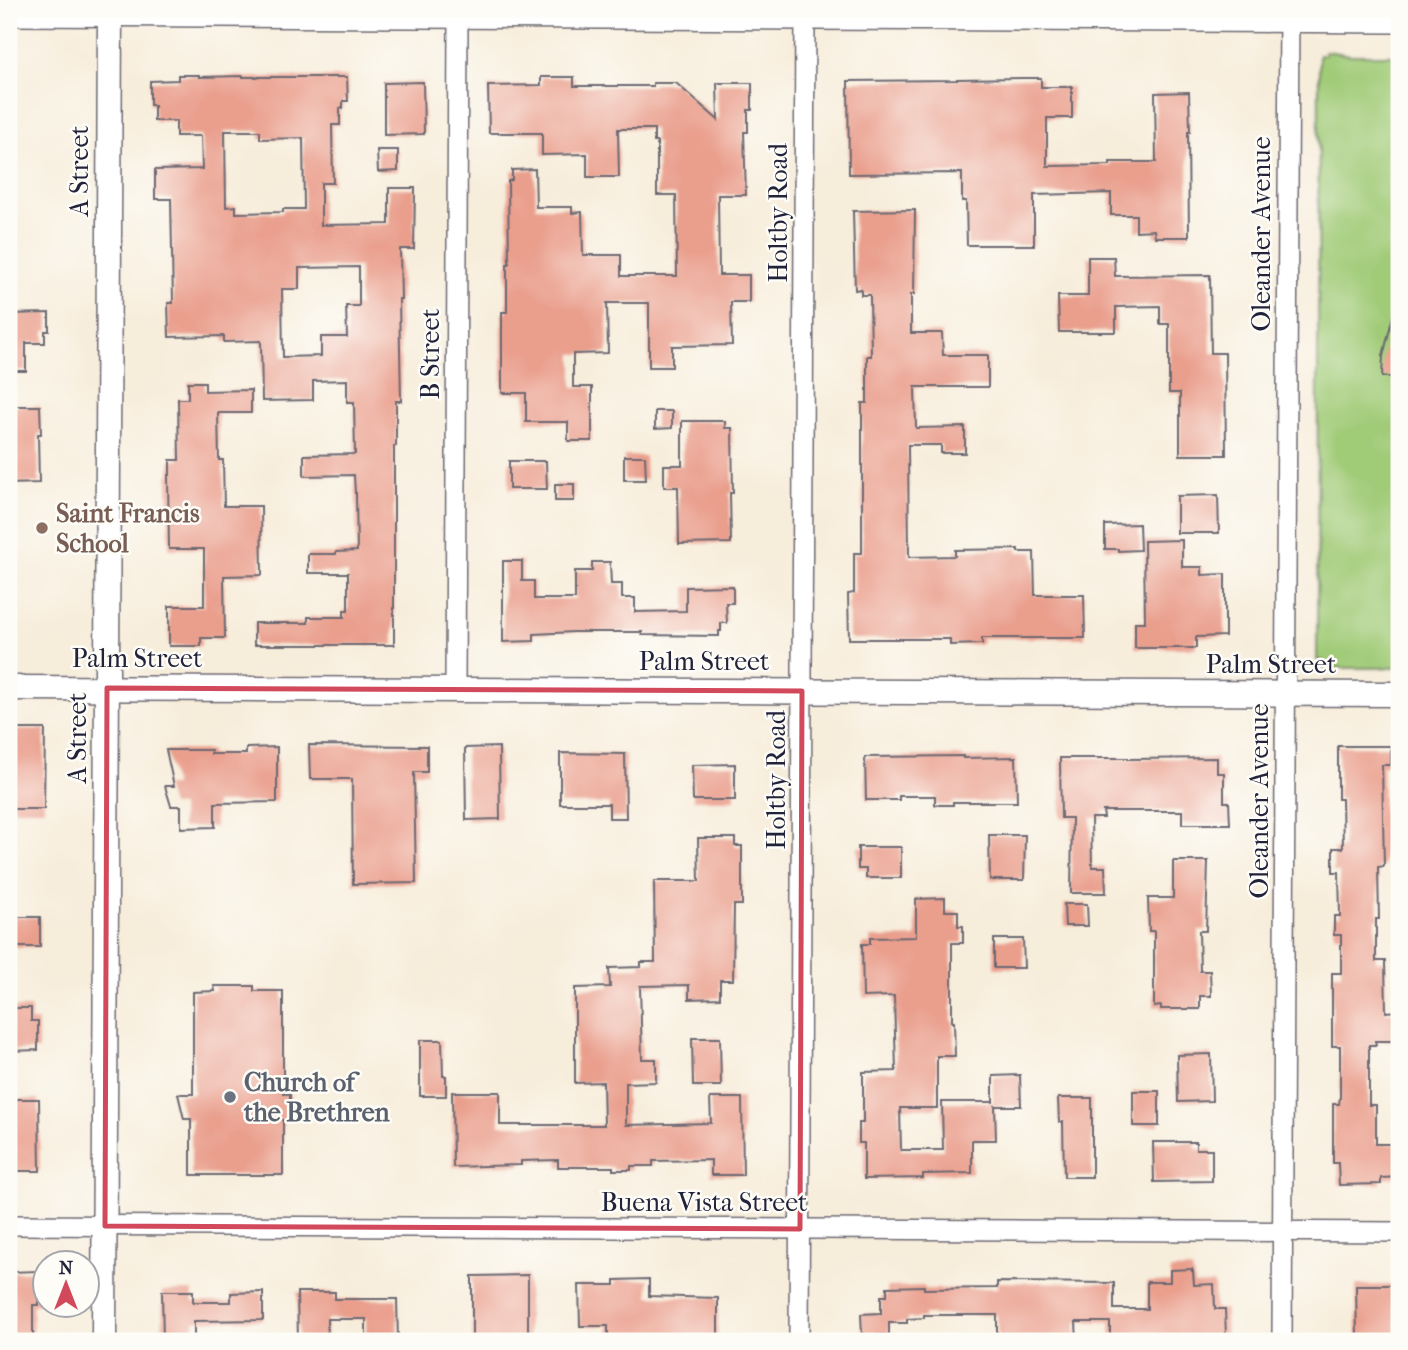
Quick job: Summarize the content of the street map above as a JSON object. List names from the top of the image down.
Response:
{
  "streets": {
    "street": [
      "A Street",
      "Holtby Road",
      "Oleander Avenue",
      "B Street",
      "Palm Street",
      "Buena Vista Street"
    ]
  },
  "crossings": [
    ["A Street", "Palm Street"],
    ["A Street", "Buena Vista Street"],
    ["Holtby Road", "Palm Street"],
    ["Holtby Road", "Buena Vista Street"],
    ["Oleander Avenue", "Palm Street"],
    ["Oleander Avenue", "Buena Vista Street"],
    ["B Street", "Palm Street"]
  ],
  "places": ["Saint Francis School", "Church of the Brethren"],
  "north": "top"
}
